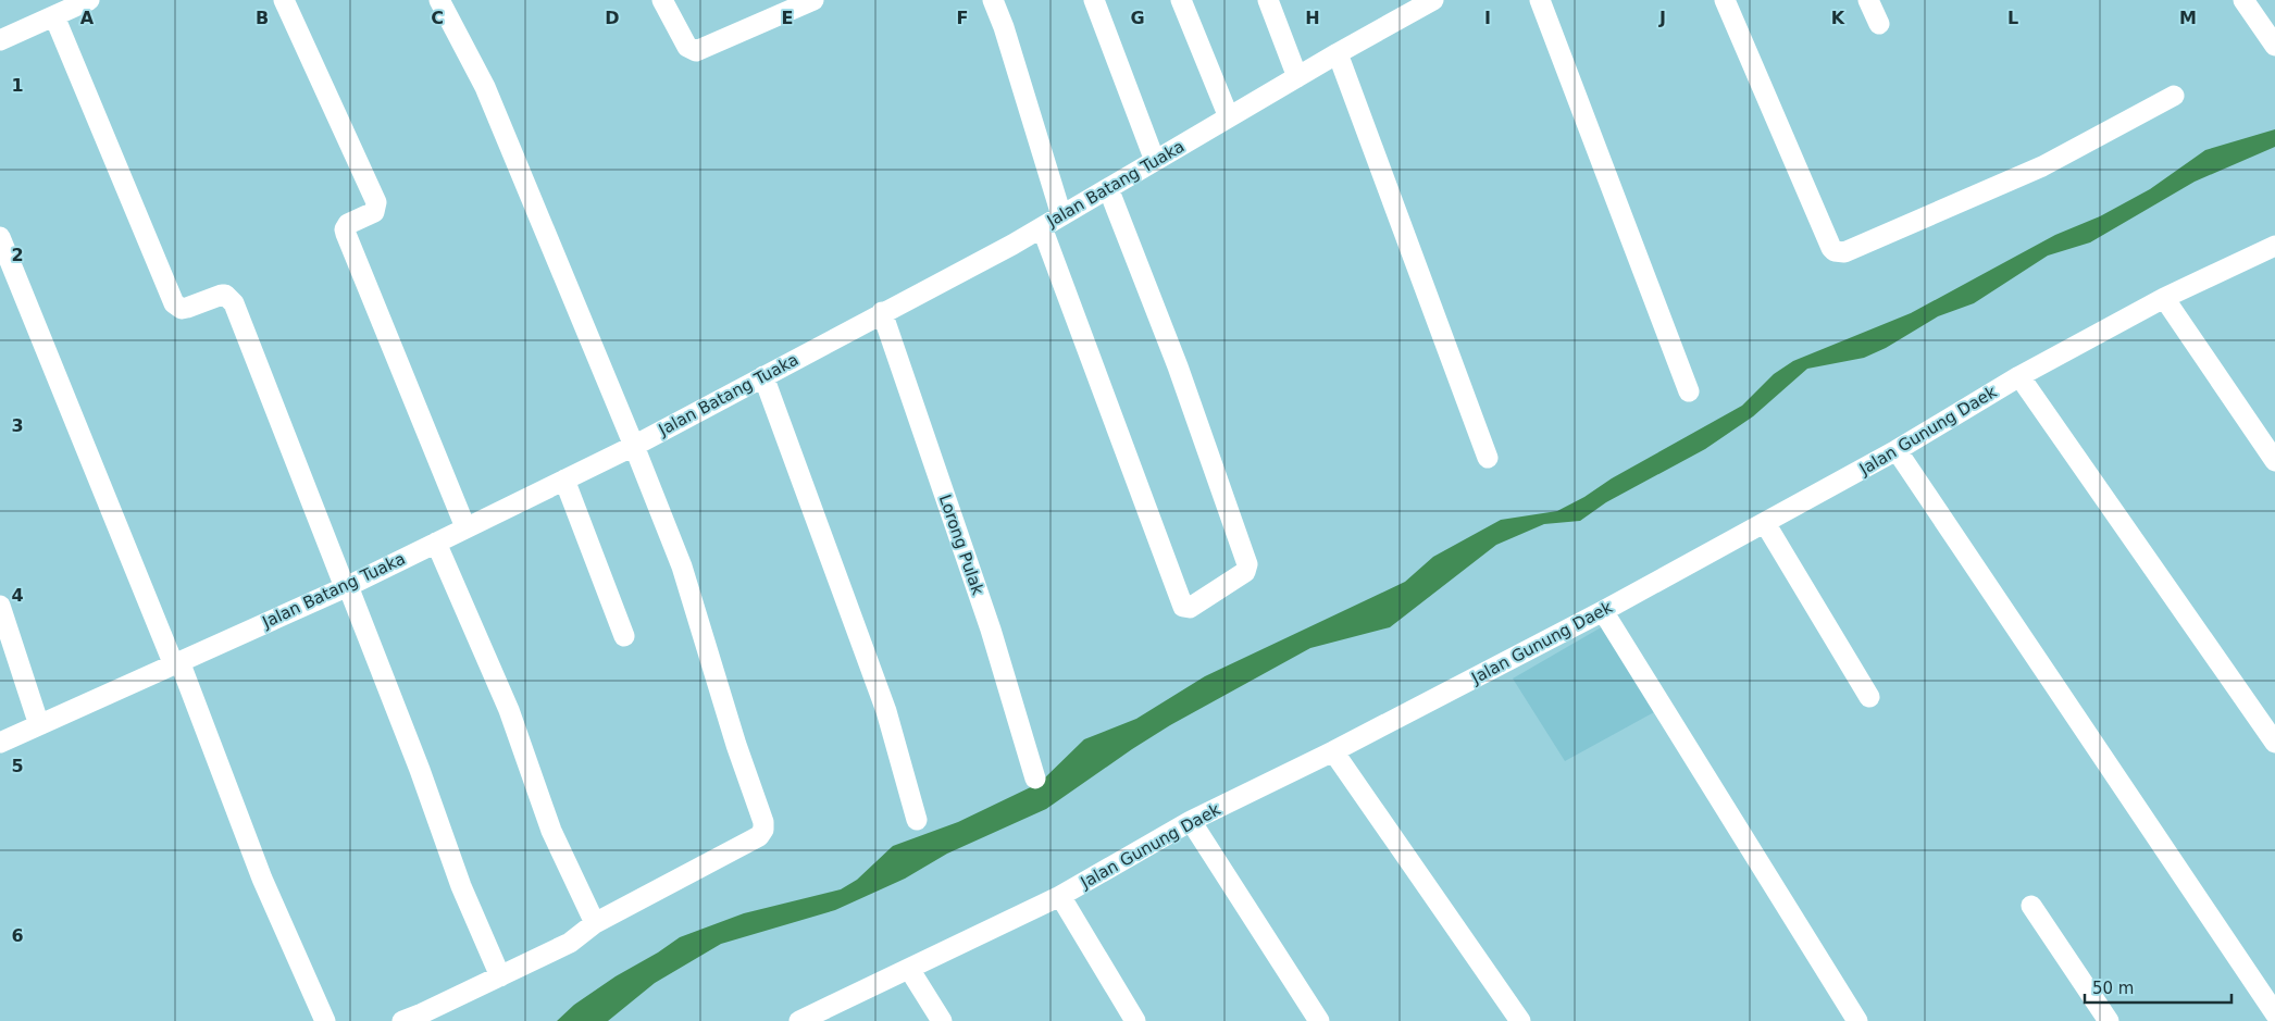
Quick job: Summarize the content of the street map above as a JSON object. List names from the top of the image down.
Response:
{
  "streets": {
    "street": ["Jalan Batang Tuaka", "Jalan Gunung Daek", "Lorong Pulak"]
  },
  "crossings": [
    ["Jalan Batang Tuaka", "Lorong Pulak"]
  ],
  "scale_bar": "50 m",
  "grid": {
    "columns": [
      "A",
      "B",
      "C",
      "D",
      "E",
      "F",
      "G",
      "H",
      "I",
      "J",
      "K",
      "L",
      "M"
    ],
    "rows": [
      "1",
      "2",
      "3",
      "4",
      "5",
      "6"
    ]
  }
}
